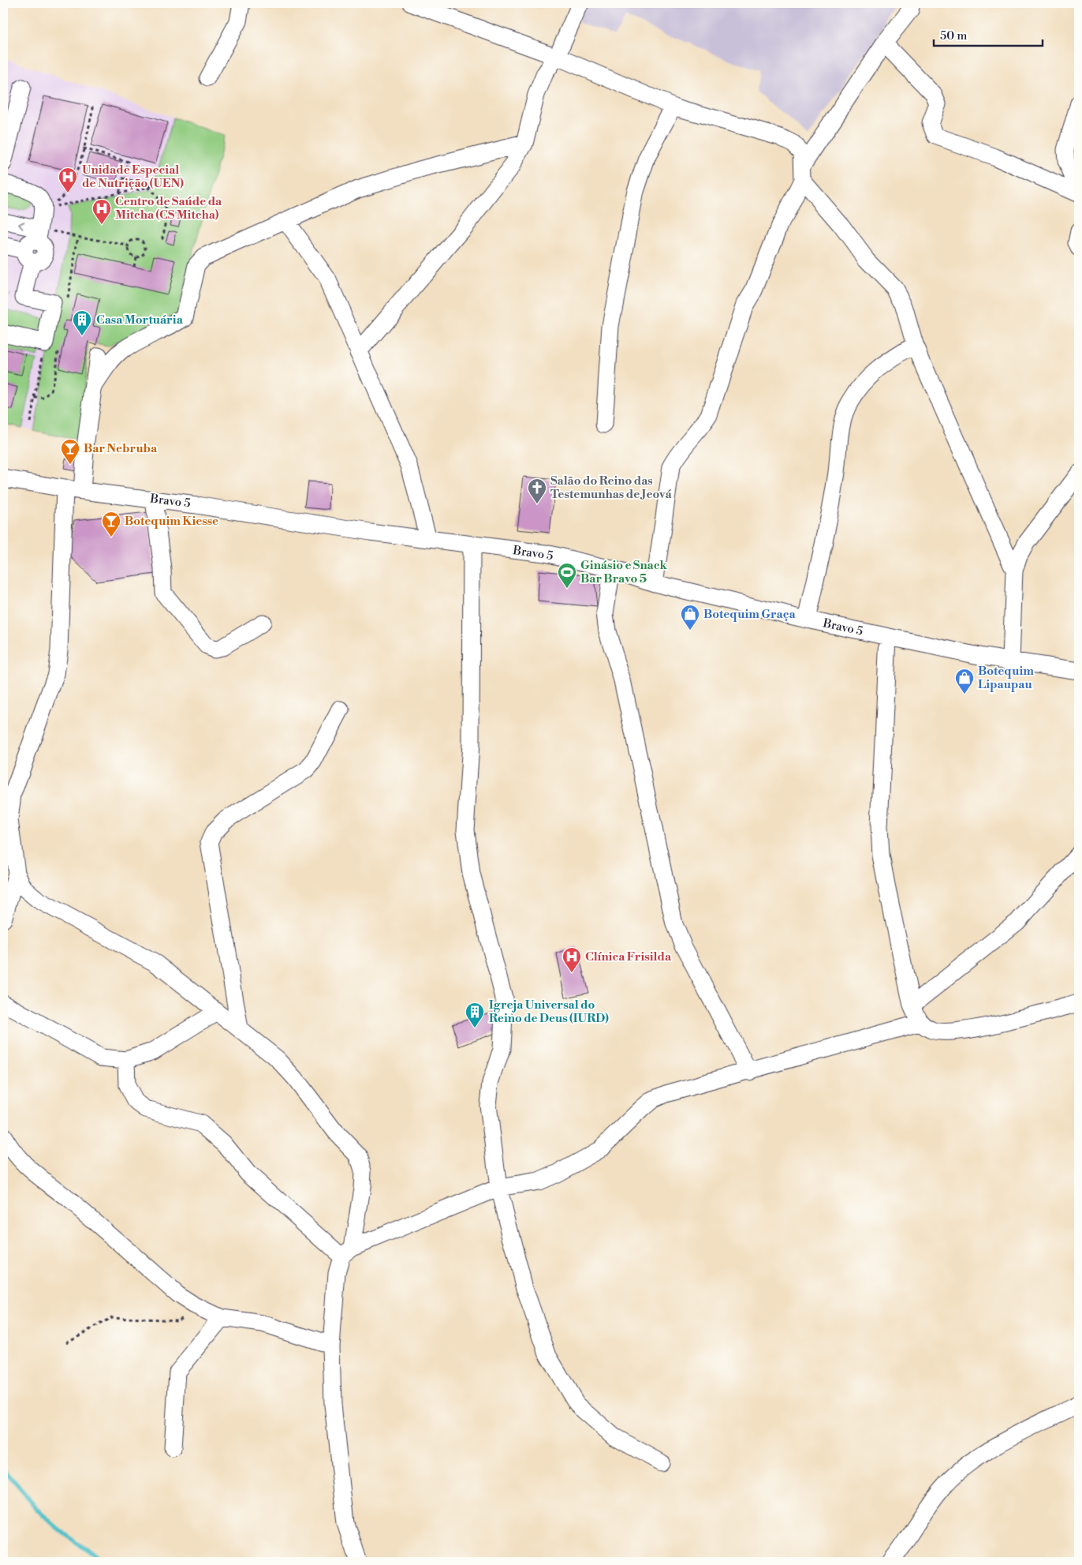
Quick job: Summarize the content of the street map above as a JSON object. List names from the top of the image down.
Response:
{
  "streets": {
    "street": ["Bravo 5"]
  },
  "places": {
    "hospital": ["Unidade Especial de Nutrição (UEN)", "Centro de Saúde da Mitcha (CS Mitcha)", "Clínica Frisilda"],
    "building": ["Casa Mortuária", "Igreja Universal do Reino de Deus (IURD)"],
    "bar": ["Bar Nebruba", "Botequim Kiesse"],
    "church": ["Salão do Reino das Testemunhas de Jeová"],
    "sports": ["Ginásio e Snack Bar Bravo 5"],
    "shop": ["Botequim Graça", "Botequim Lipaupau"]
  },
  "scale_bar": "50 m"
}
